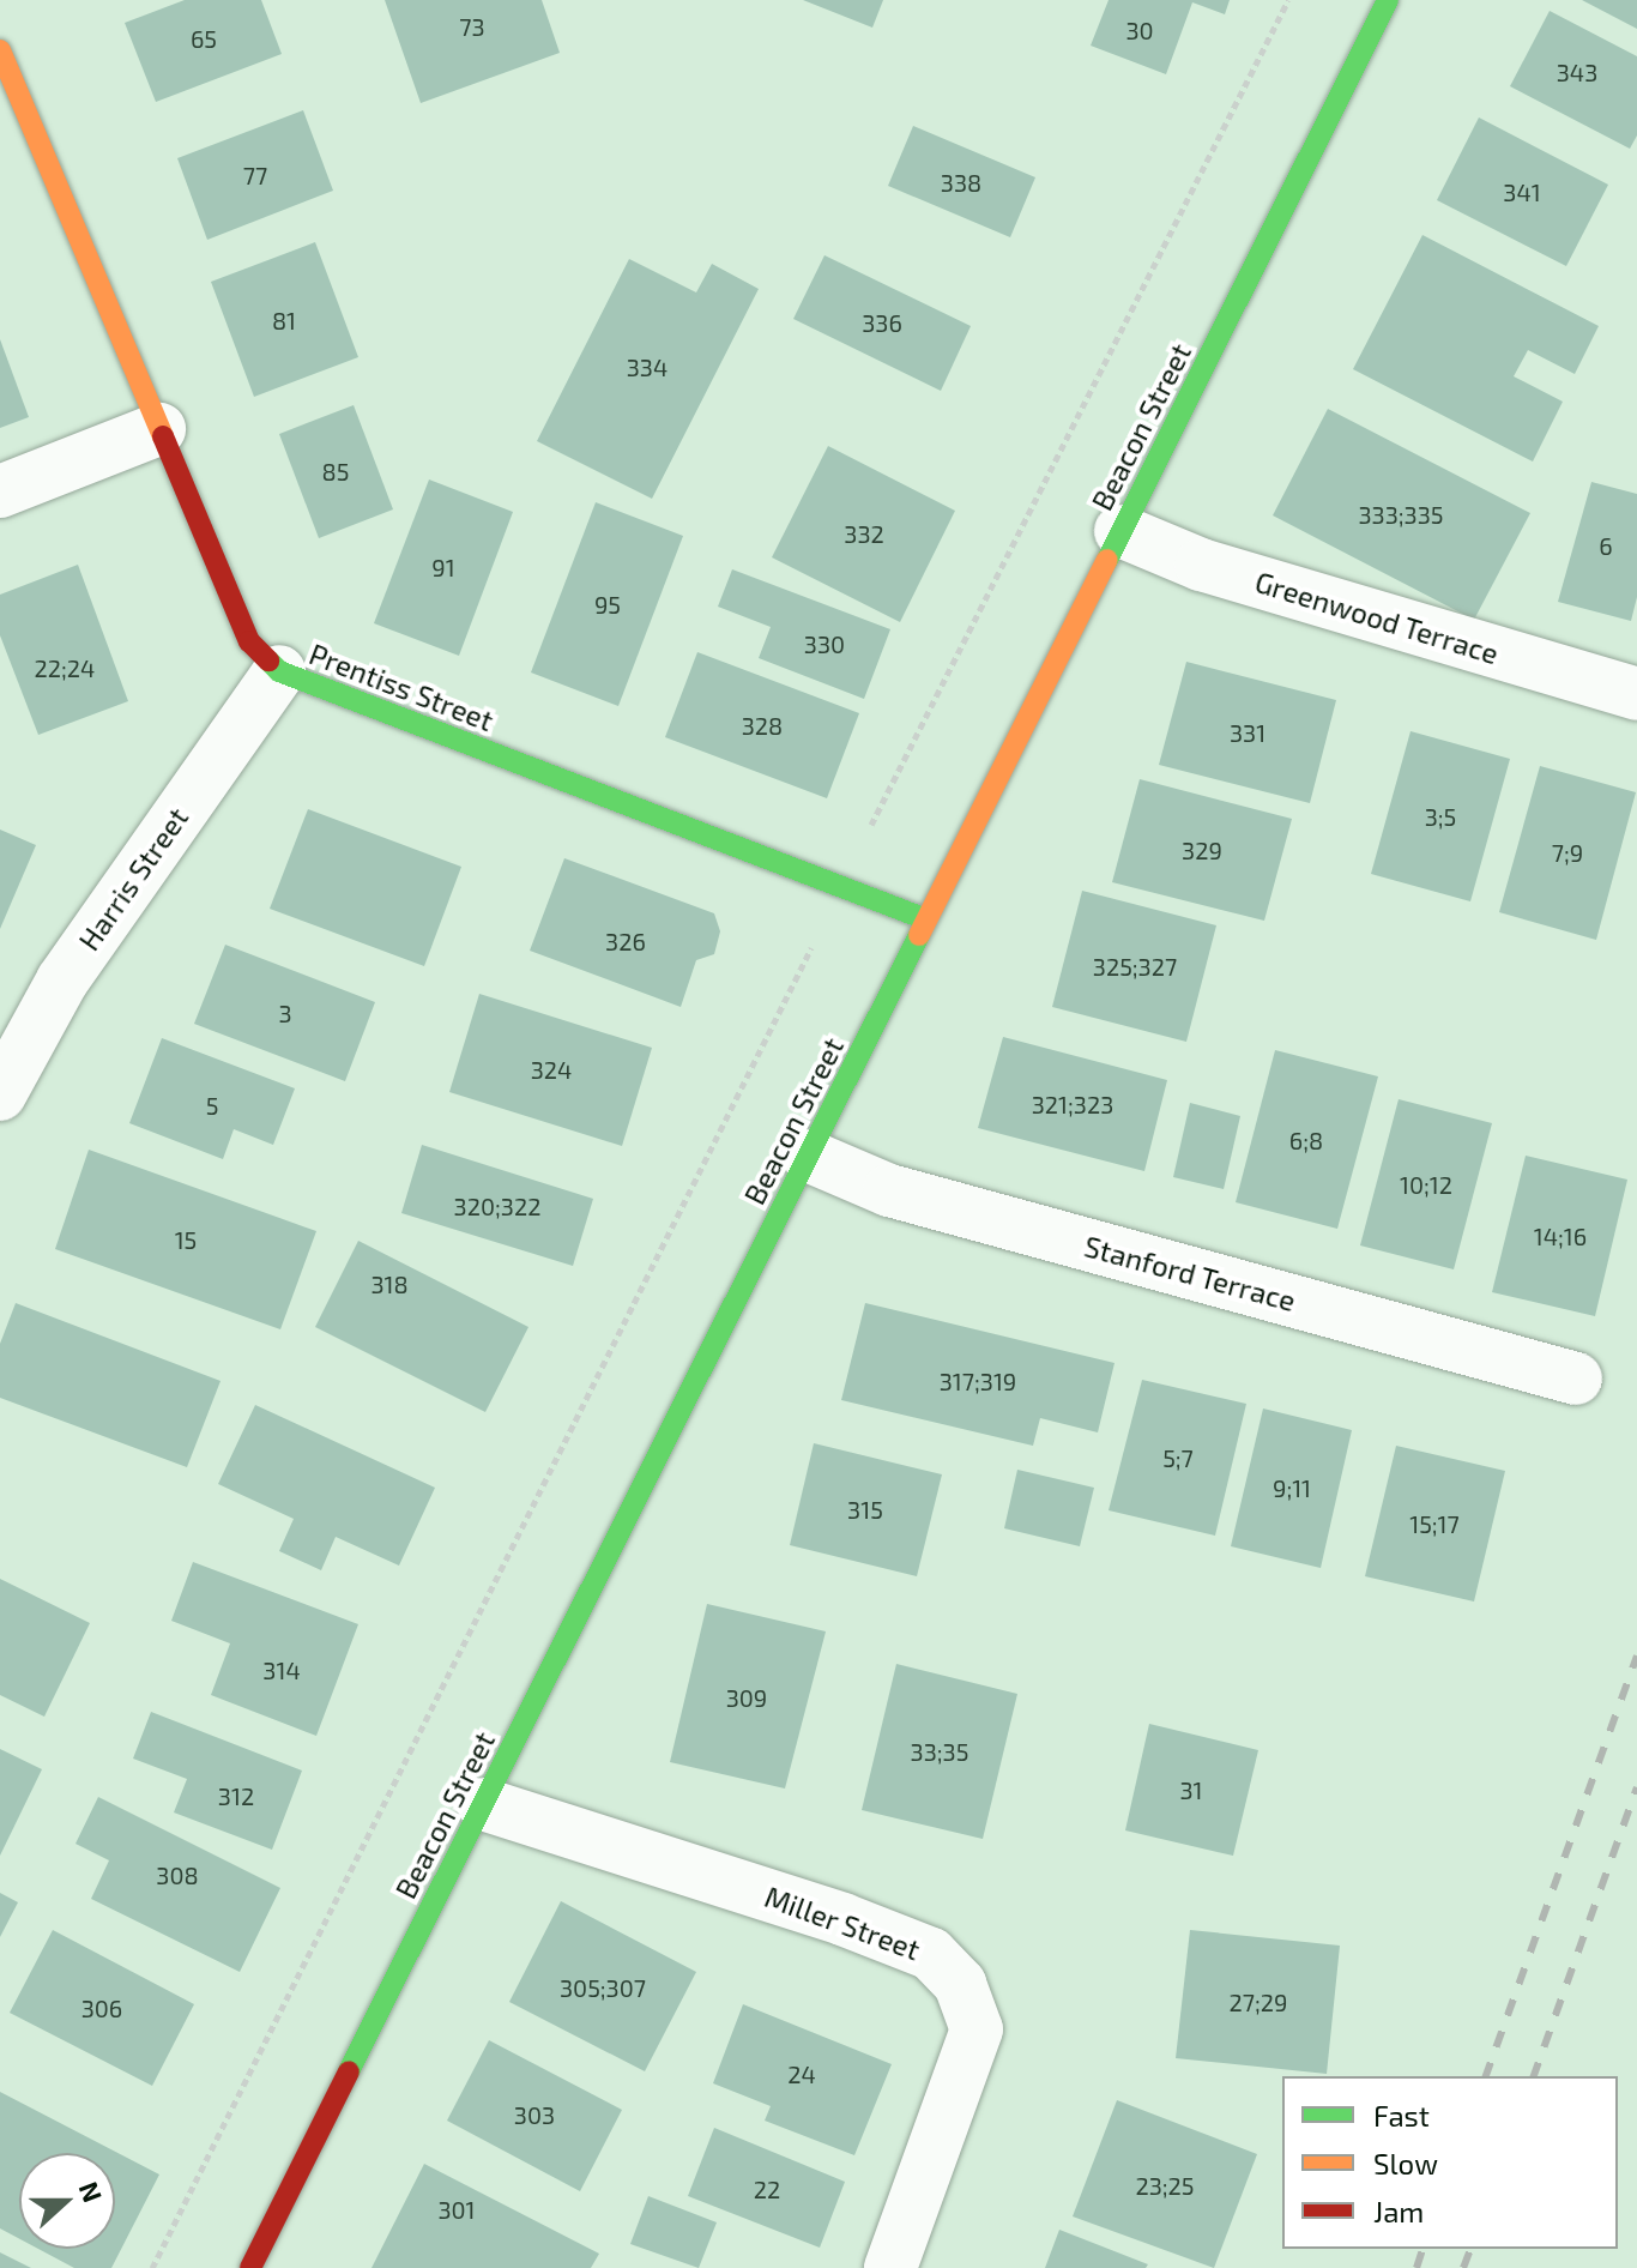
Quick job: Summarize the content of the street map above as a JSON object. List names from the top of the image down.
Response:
{
  "streets": {
    "main road": ["Beacon Street", "Prentiss Street"],
    "street": [
      "Greenwood Terrace",
      "Harris Street",
      "Stanford Terrace",
      "Miller Street"
    ]
  },
  "crossings": [
    ["Beacon Street", "Greenwood Terrace"],
    ["Beacon Street", "Prentiss Street"],
    ["Beacon Street", "Stanford Terrace"],
    ["Beacon Street", "Miller Street"],
    ["Prentiss Street", "Harris Street"]
  ],
  "house_numbers": [
    "73",
    "30",
    "65",
    "343",
    "77",
    "338",
    "341",
    "81",
    "336",
    "334",
    "85",
    "333;335",
    "332",
    "6",
    "91",
    "95",
    "330",
    "22;24",
    "328",
    "331",
    "3;5",
    "329",
    "7;9",
    "326",
    "325;327",
    "3",
    "324",
    "321;323",
    "5",
    "6;8",
    "10;12",
    "320;322",
    "14;16",
    "15",
    "318",
    "317;319",
    "5;7",
    "9;11",
    "315",
    "15;17",
    "314",
    "309",
    "33;35",
    "31",
    "312",
    "308",
    "305;307",
    "27;29",
    "306",
    "24",
    "303",
    "23;25",
    "22",
    "301"
  ],
  "legend": ["Fast", "Slow", "Jam"],
  "north": "right"
}
